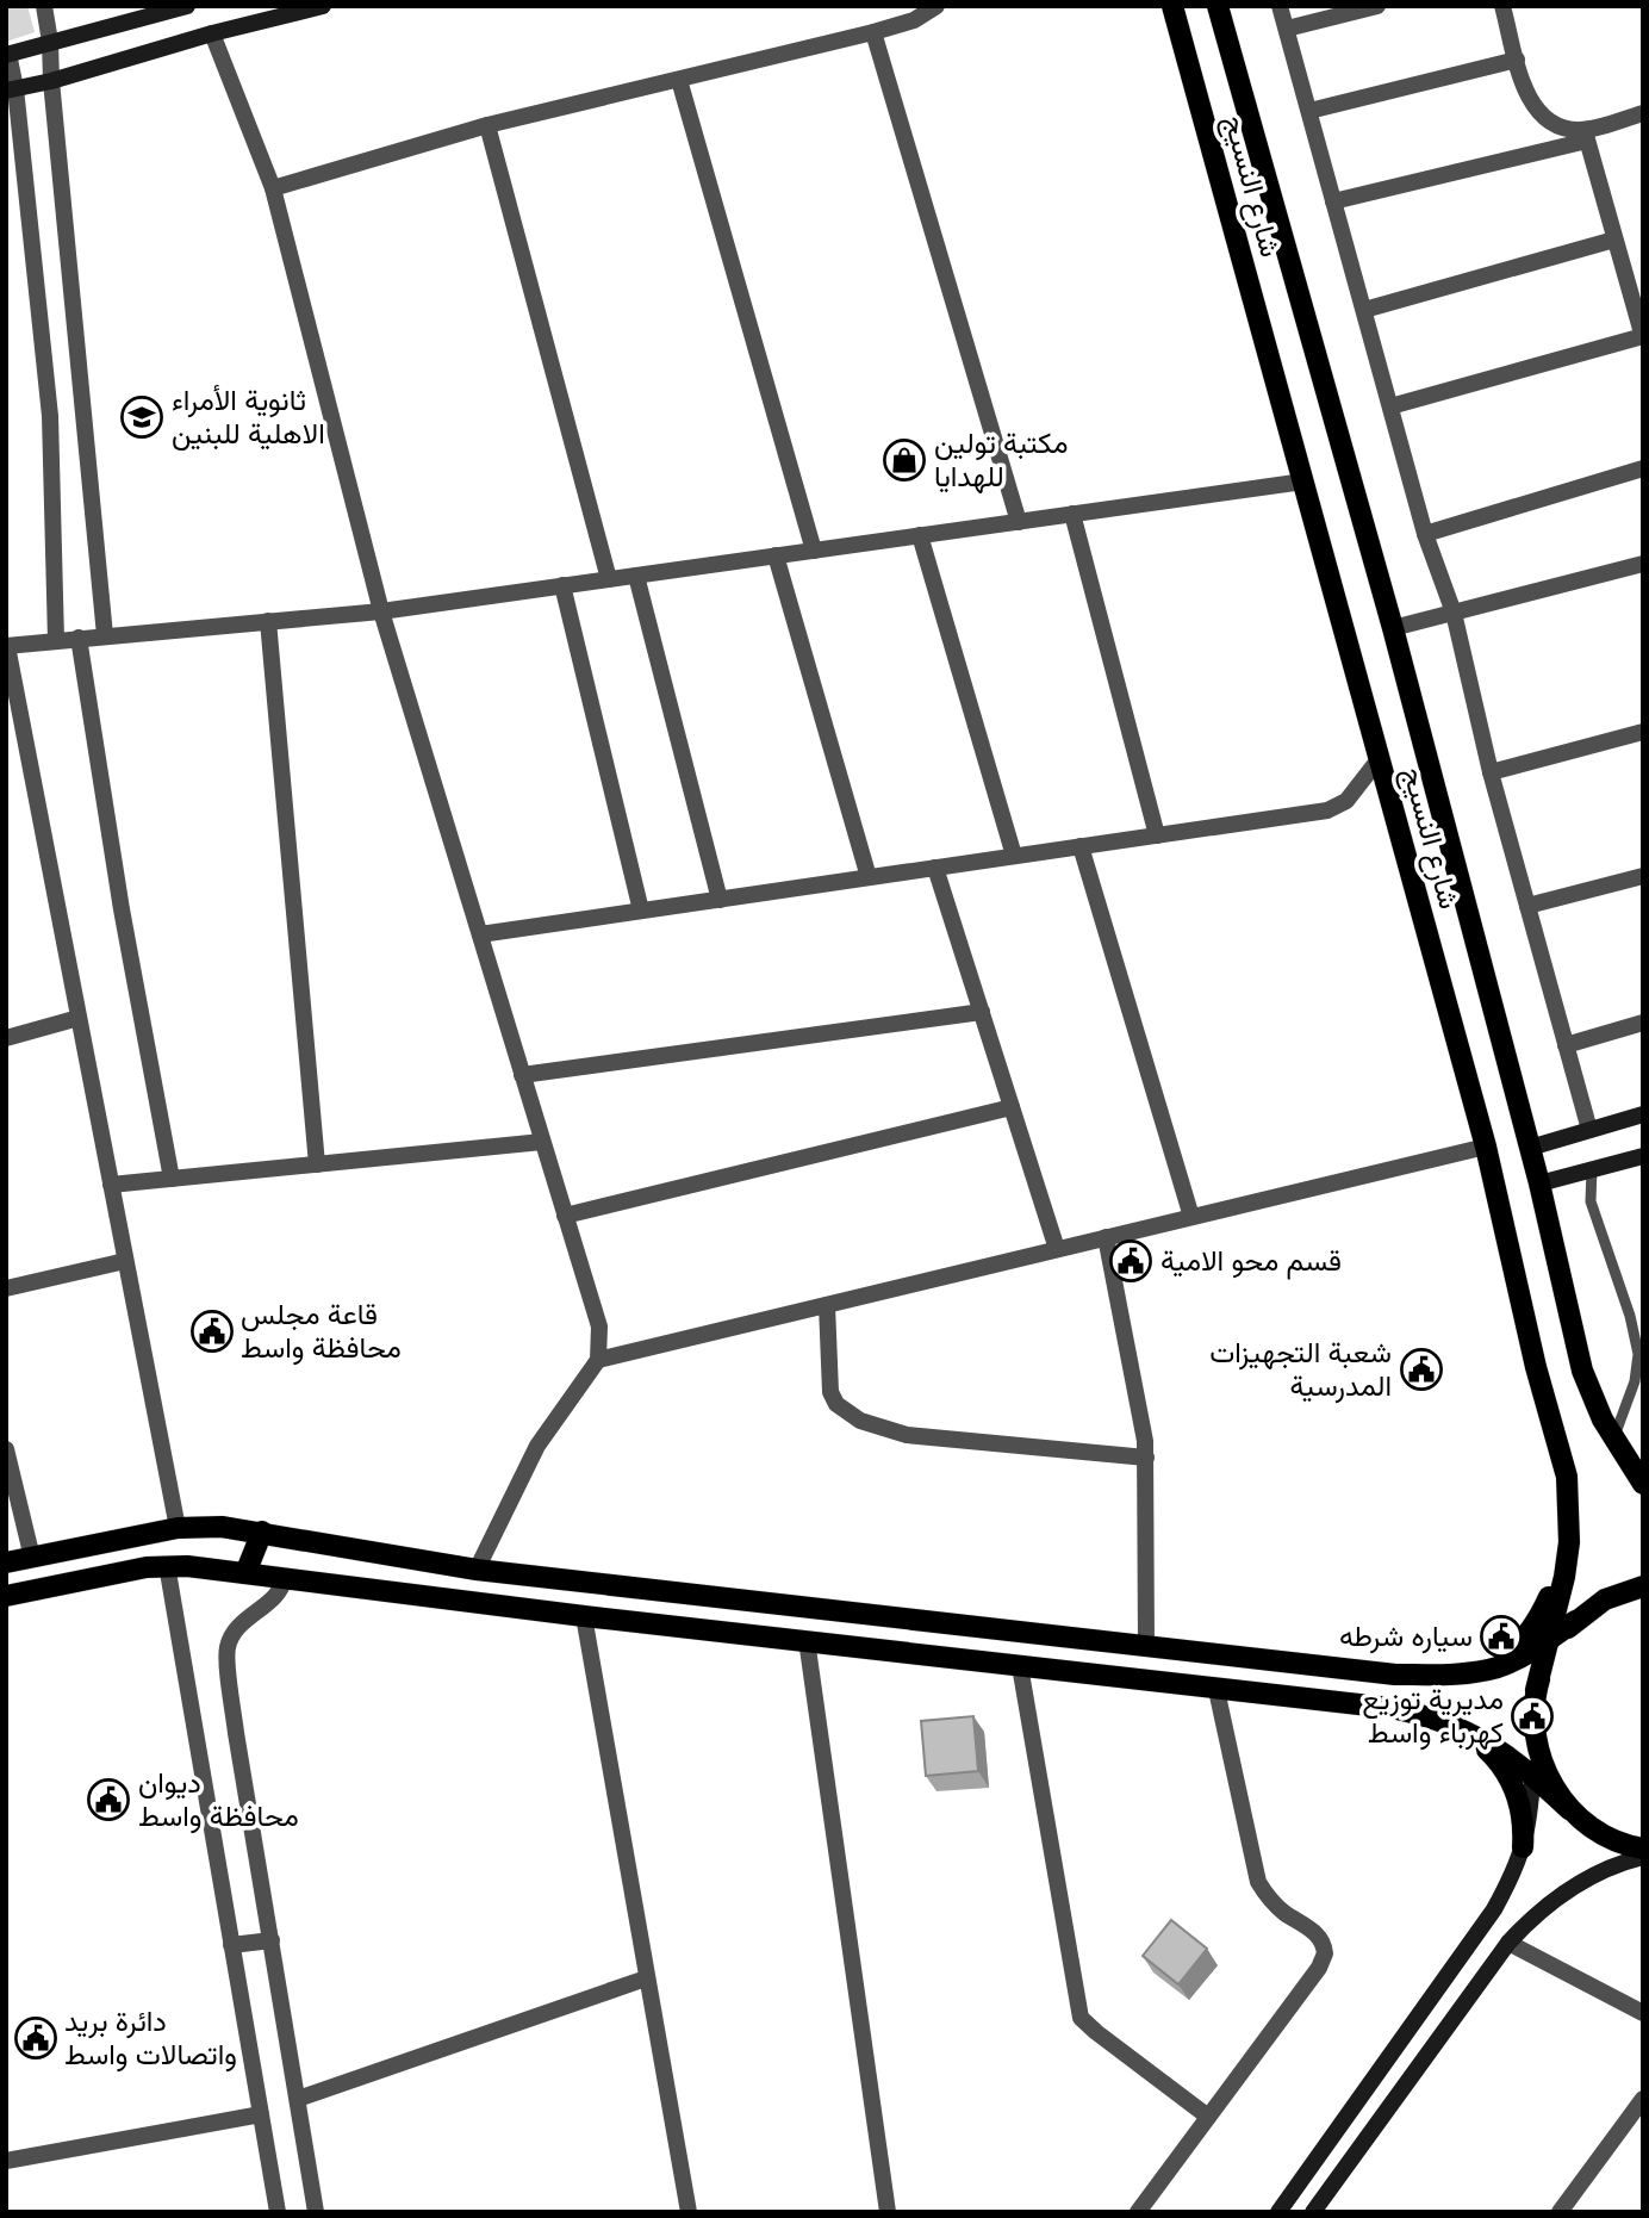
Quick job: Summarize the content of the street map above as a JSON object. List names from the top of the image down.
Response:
{
  "streets": {
    "main road": ["شارع النسيج"]
  },
  "places": {
    "school or university": ["ثانوية الأمراء الاهلية للبنين"],
    "shop": ["مكتبة تولين للهدايا"],
    "public building": [
      "قسم محو الامية",
      "قاعة مجلس محافظة واسط",
      "شعبة التجهيزات المدرسية",
      "سياره شرطه",
      "مديرية توزيع كهرباء واسط",
      "ديوان محافظة واسط",
      "دائرة بريد واتصالات واسط"
    ]
  }
}
